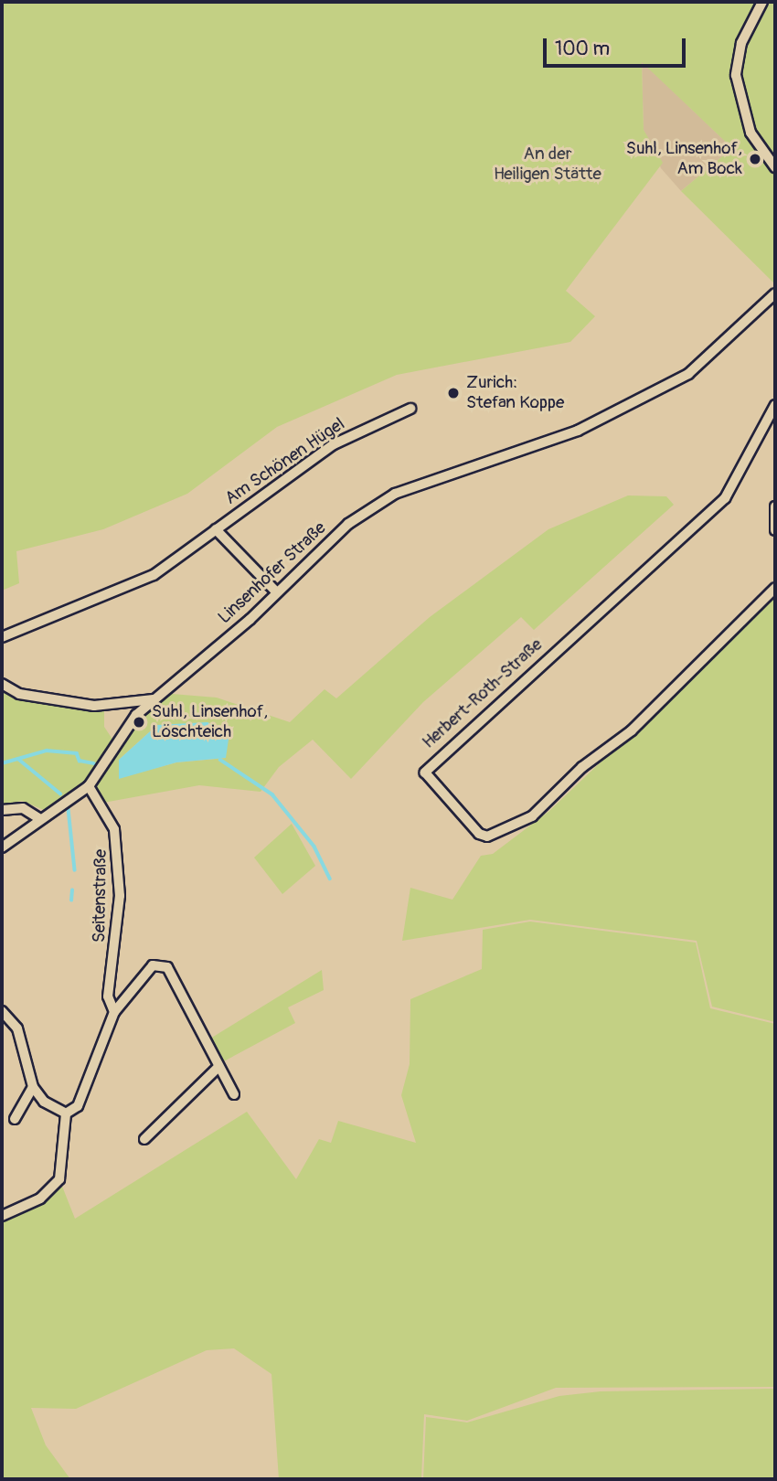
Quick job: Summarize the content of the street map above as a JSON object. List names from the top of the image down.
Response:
{
  "streets": {
    "street": [
      "Am Schönen Hügel",
      "Linsenhofer Straße",
      "Herbert-Roth-Straße",
      "Seitenstraße"
    ]
  },
  "crossings": [
    ["Linsenhofer Straße", "Seitenstraße"]
  ],
  "parks": ["An der Heiligen Stätte"],
  "places": ["Suhl, Linsenhof, Am Bock", "Zurich: Stefan Koppe", "Suhl, Linsenhof, Löschteich"],
  "scale_bar": "100 m"
}
